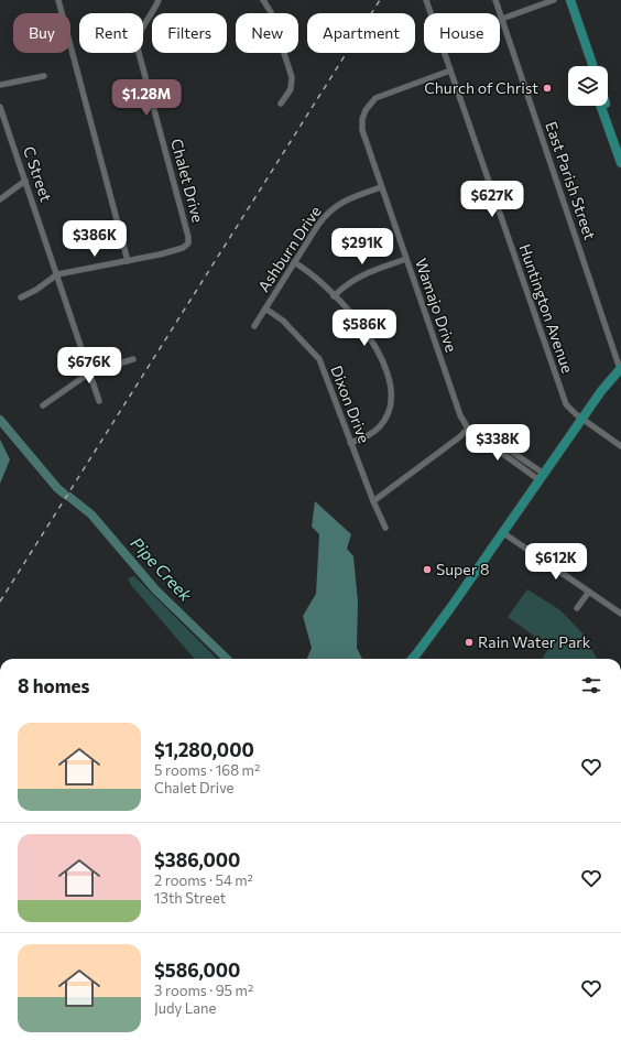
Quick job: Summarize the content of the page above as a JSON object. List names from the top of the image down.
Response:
{
  "streets": {
    "street": [
      "C Street",
      "Chalet Drive",
      "East Parish Street",
      "Ashburn Drive",
      "Wamajo Drive",
      "Huntington Avenue",
      "Dixon Drive"
    ]
  },
  "crossings": [
    ["Ashburn Drive", "Wamajo Drive"],
    ["Ashburn Drive", "Dixon Drive"],
    ["Wamajo Drive", "Huntington Avenue"]
  ],
  "water": ["Pipe Creek"],
  "places": ["Church of Christ", "Super 8", "Rain Water Park"],
  "page": {
    "chip": [
      "Buy",
      "Rent",
      "Filters",
      "New",
      "Apartment",
      "House"
    ],
    "price": [
      "$1.28M",
      "$627K",
      "$386K",
      "$291K",
      "$586K",
      "$676K",
      "$338K",
      "$612K"
    ],
    "heading": "8 homes",
    "list": [
      {
        "name": "$1,280,000",
        "note": "5 rooms · 168 m² · Chalet Drive"
      },
      {
        "name": "$386,000",
        "note": "2 rooms · 54 m² · 13th Street"
      },
      {
        "name": "$586,000",
        "note": "3 rooms · 95 m² · Judy Lane"
      }
    ]
  }
}
